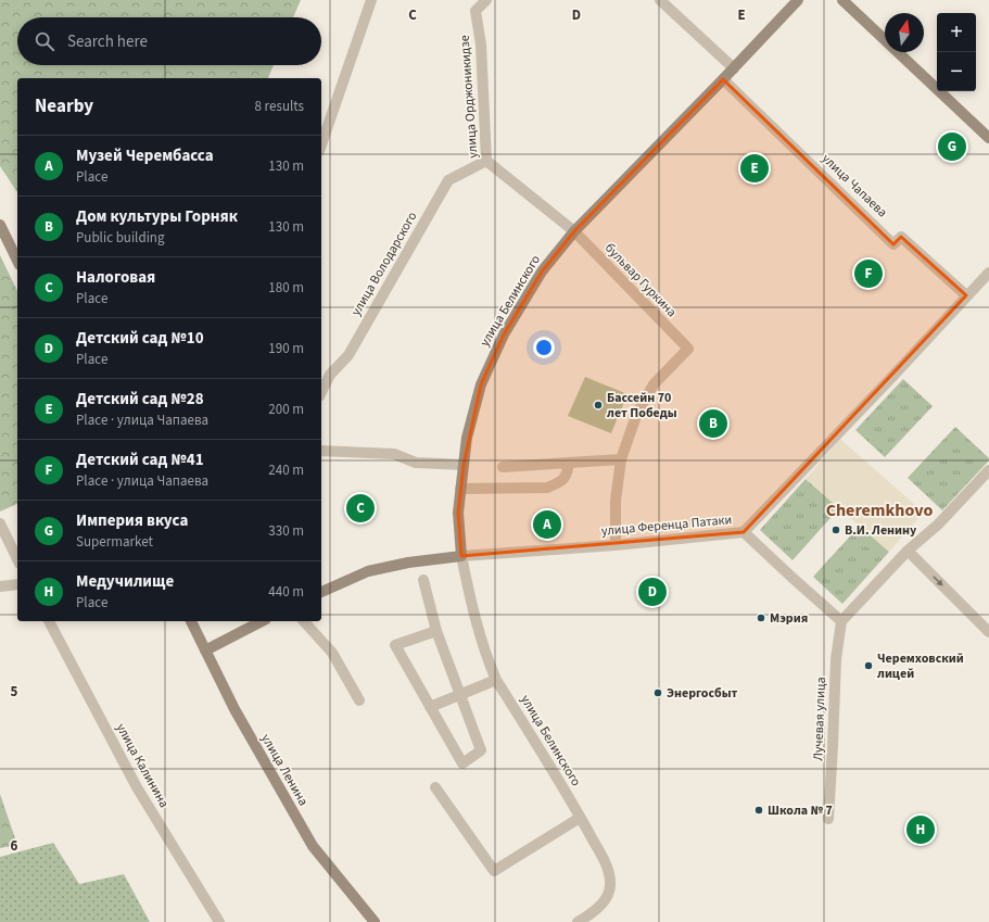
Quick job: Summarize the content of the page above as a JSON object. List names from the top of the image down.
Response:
{
  "streets": {
    "main road": ["улица Белинского", "улица Ференца Патаки", "улица Ленина"],
    "street": [
      "улица Орджоникидзе",
      "улица Чапаева",
      "улица Володарского",
      "бульвар Гуркина",
      "Лучевая улица",
      "улица Калинина"
    ]
  },
  "crossings": [
    ["улица Орджоникидзе", "улица Володарского"],
    ["улица Орджоникидзе", "бульвар Гуркина"],
    ["улица Орджоникидзе", "улица Белинского"],
    ["улица Чапаева", "улица Белинского"],
    ["улица Чапаева", "улица Ференца Патаки"],
    ["бульвар Гуркина", "улица Белинского"],
    ["улица Белинского", "улица Ференца Патаки"]
  ],
  "districts": ["Cheremkhovo"],
  "places": [
    "Бассейн 70 лет Победы",
    "В.И. Ленину",
    "Мэрия",
    "Черемховский лицей",
    "Энергосбыт",
    "Школа № 7"
  ],
  "north": "top",
  "page": {
    "map_buttons": ["+", "−"],
    "search": "Search here",
    "heading": ["Nearby", "8 results"],
    "pins": [
      "G",
      "E",
      "F",
      "B",
      "C",
      "A",
      "D",
      "H"
    ],
    "list": [
      {
        "mark": "A",
        "name": "Музей Черембасса",
        "note": "Place",
        "value": "130 m"
      },
      {
        "mark": "B",
        "name": "Дом культуры Горняк",
        "note": "Public building",
        "value": "130 m"
      },
      {
        "mark": "C",
        "name": "Налоговая",
        "note": "Place",
        "value": "180 m"
      },
      {
        "mark": "D",
        "name": "Детский сад №10",
        "note": "Place",
        "value": "190 m"
      },
      {
        "mark": "E",
        "name": "Детский сад №28",
        "note": "Place · улица Чапаева",
        "value": "200 m"
      },
      {
        "mark": "F",
        "name": "Детский сад №41",
        "note": "Place · улица Чапаева",
        "value": "240 m"
      },
      {
        "mark": "G",
        "name": "Империя вкуса",
        "note": "Supermarket",
        "value": "330 m"
      },
      {
        "mark": "H",
        "name": "Медучилище",
        "note": "Place",
        "value": "440 m"
      }
    ]
  },
  "grid": {
    "columns": ["C", "D", "E"],
    "rows": ["5", "6"]
  }
}
